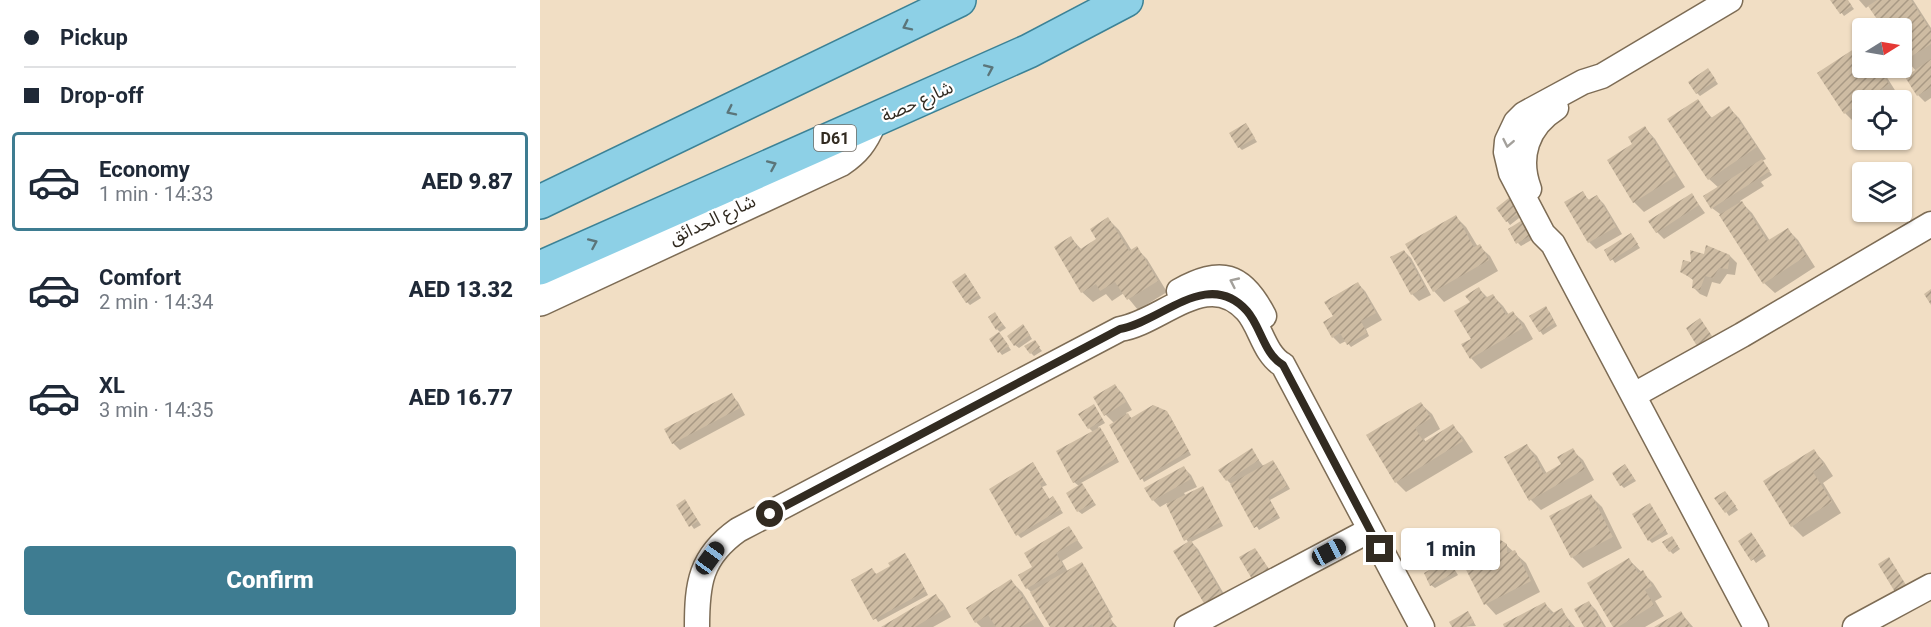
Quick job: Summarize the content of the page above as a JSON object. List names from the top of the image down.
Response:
{
  "streets": {
    "main road": ["شارع حصة", "D61"],
    "street": ["شارع الحدائق"]
  },
  "crossings": [
    ["شارع حصة", "شارع الحدائق"]
  ],
  "north": "right",
  "page": {
    "banner": ["Pickup", "Drop-off"],
    "list": [
      {
        "name": "Economy",
        "note": "1 min · 14:33",
        "value": "AED 9.87"
      },
      {
        "name": "Comfort",
        "note": "2 min · 14:34",
        "value": "AED 13.32"
      },
      {
        "name": "XL",
        "note": "3 min · 14:35",
        "value": "AED 16.77"
      }
    ],
    "bubble": "1 min",
    "buttons": "Confirm"
  }
}
